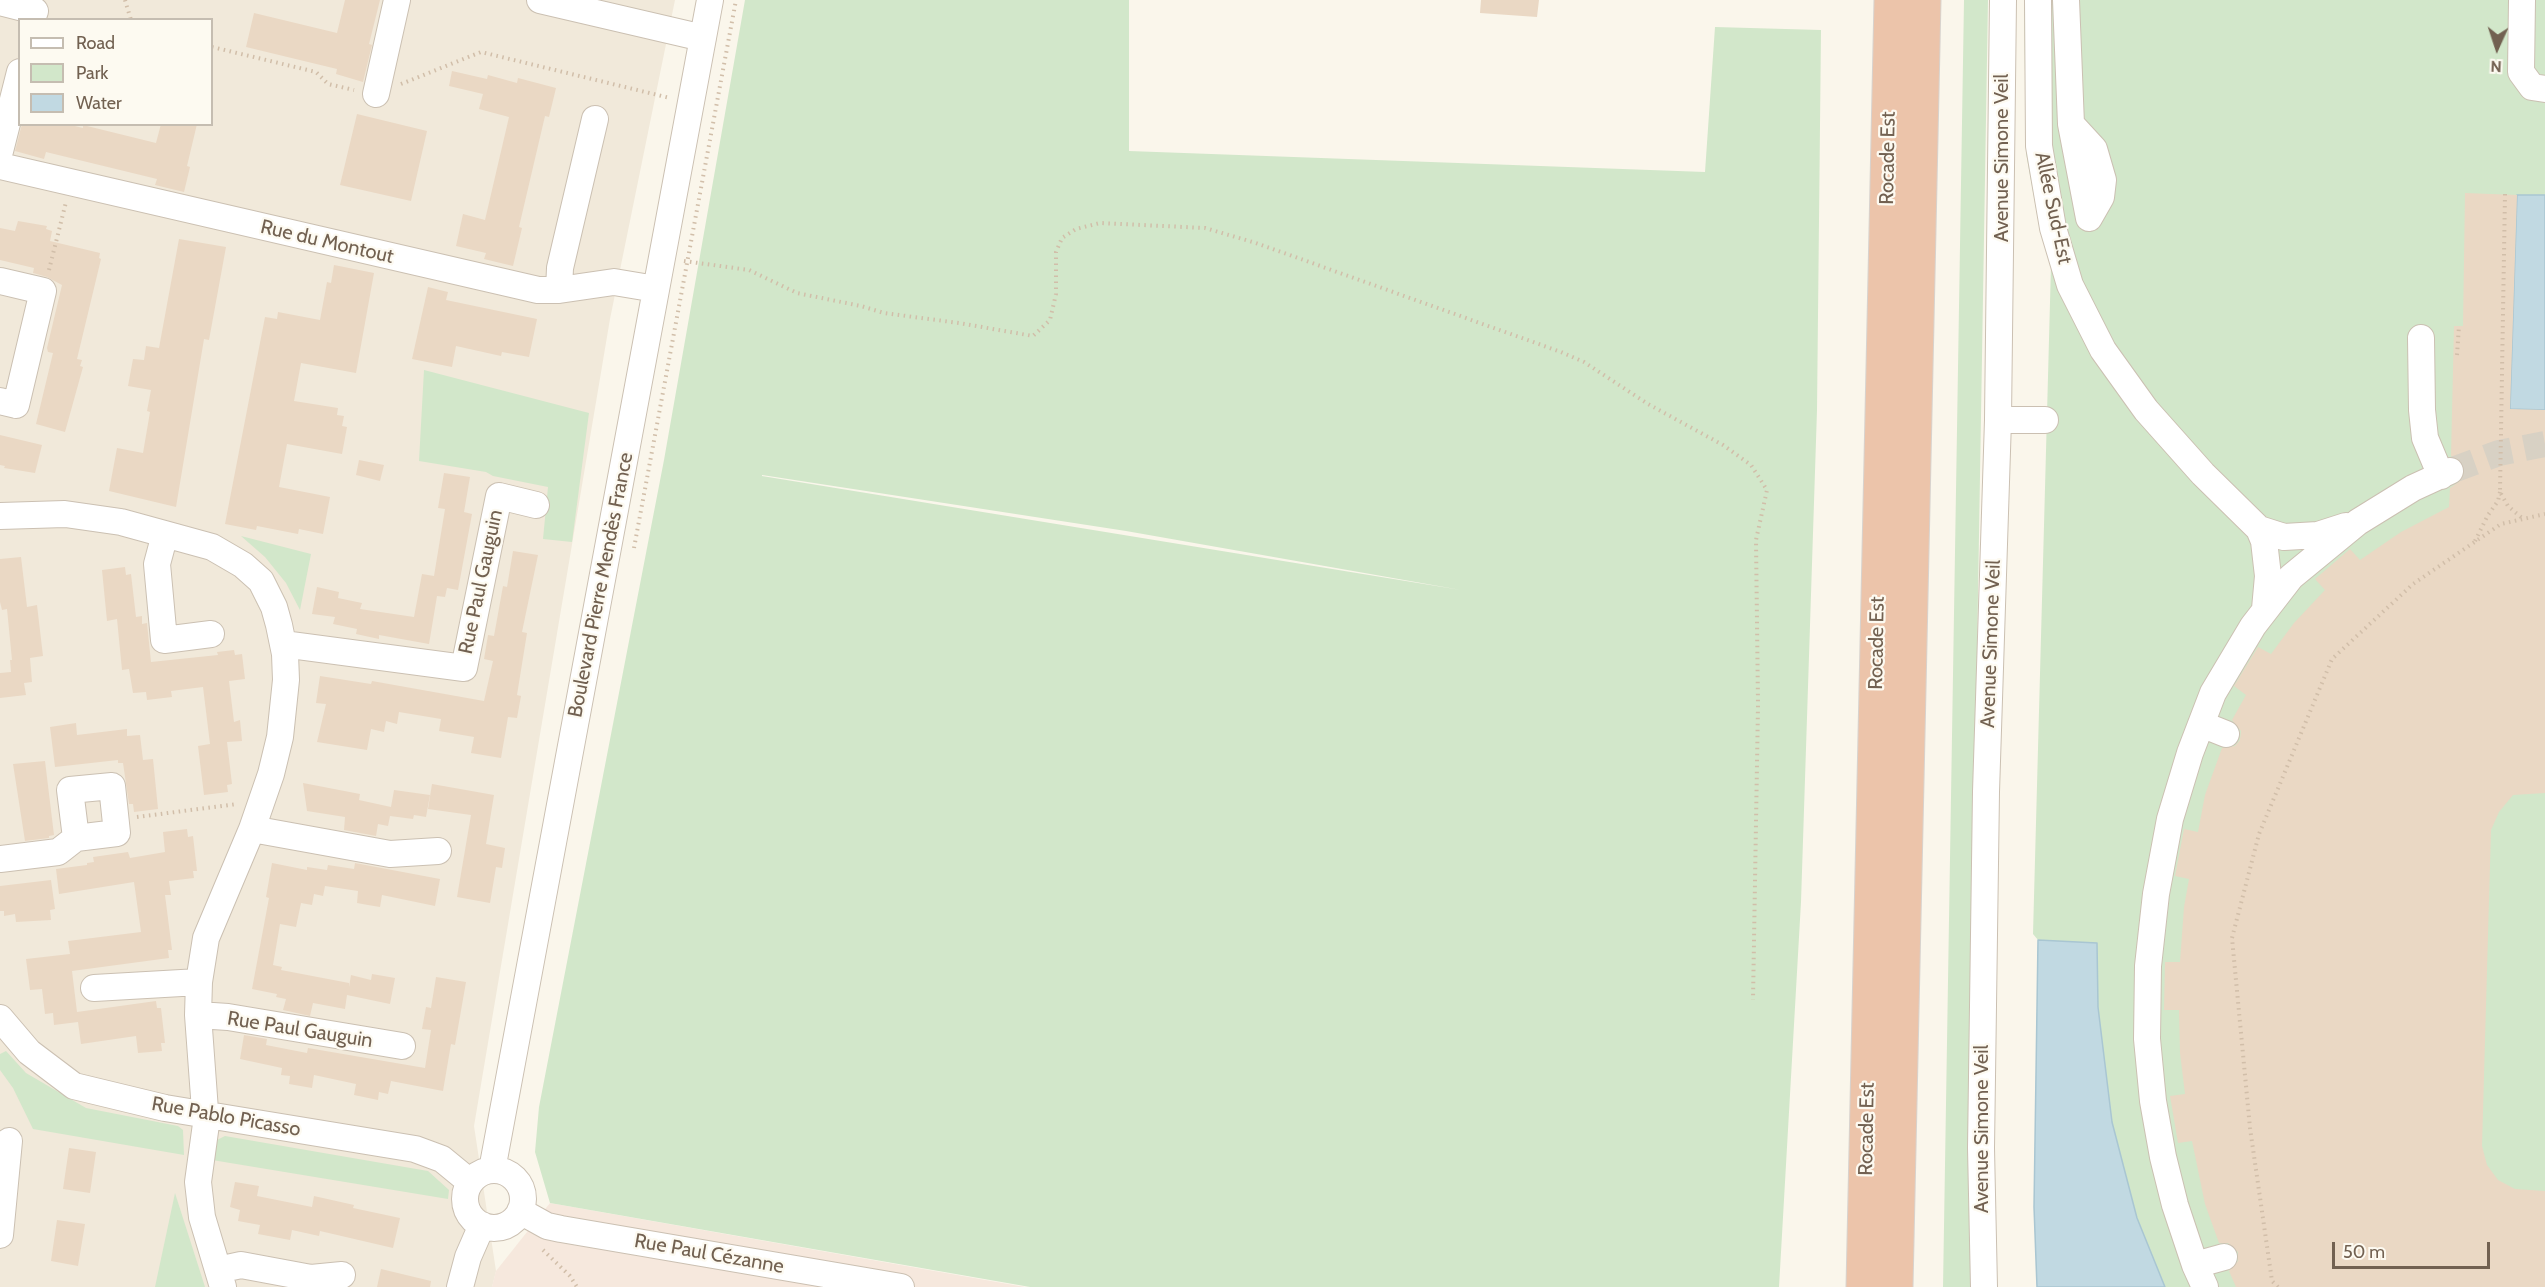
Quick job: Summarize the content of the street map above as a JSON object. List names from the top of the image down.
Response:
{
  "streets": {
    "highway": ["Rocade Est"],
    "street": [
      "Avenue Simone Veil",
      "Allée Sud-Est",
      "Rue du Montout",
      "Rue Paul Gauguin",
      "Boulevard Pierre Mendès France",
      "Rue Pablo Picasso",
      "Rue Paul Cézanne"
    ]
  },
  "crossings": [
    ["Rue du Montout", "Boulevard Pierre Mendès France"],
    ["Rue Paul Gauguin", "Rue Pablo Picasso"],
    ["Boulevard Pierre Mendès France", "Rue Pablo Picasso"],
    ["Boulevard Pierre Mendès France", "Rue Paul Cézanne"],
    ["Rue Pablo Picasso", "Rue Paul Cézanne"]
  ],
  "legend": ["Road", "Park", "Water"],
  "scale_bar": "50 m",
  "north": "bottom"
}
